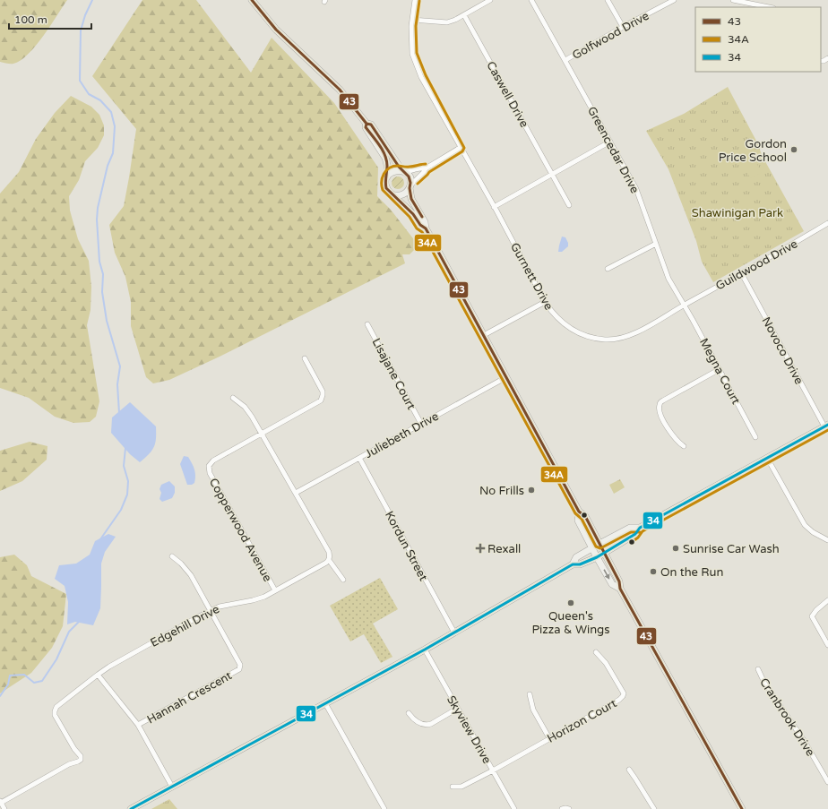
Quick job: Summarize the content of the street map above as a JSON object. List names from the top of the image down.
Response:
{
  "streets": {
    "street": [
      "Golfwood Drive",
      "Caswell Drive",
      "Greencedar Drive",
      "Guildwood Drive",
      "Gurnett Drive",
      "Novoco Drive",
      "Megna Court",
      "Lisajane Court",
      "Juliebeth Drive",
      "Copperwood Avenue",
      "Kordun Street",
      "Edgehill Drive",
      "Hannah Crescent",
      "Cranbrook Drive",
      "Horizon Court",
      "Skyview Drive"
    ]
  },
  "crossings": [
    ["Golfwood Drive", "Greencedar Drive"],
    ["Greencedar Drive", "Guildwood Drive"],
    ["Greencedar Drive", "Gurnett Drive"],
    ["Greencedar Drive", "Megna Court"],
    ["Guildwood Drive", "Gurnett Drive"],
    ["Guildwood Drive", "Novoco Drive"],
    ["Guildwood Drive", "Megna Court"],
    ["Gurnett Drive", "Megna Court"],
    ["Lisajane Court", "Juliebeth Drive"],
    ["Juliebeth Drive", "Kordun Street"],
    ["Copperwood Avenue", "Edgehill Drive"],
    ["Edgehill Drive", "Hannah Crescent"],
    ["Horizon Court", "Skyview Drive"]
  ],
  "parks": ["Shawinigan Park"],
  "places": {
    "other": [
      "Gordon Price School",
      "No Frills",
      "Sunrise Car Wash",
      "On the Run",
      "Queen's Pizza & Wings"
    ],
    "health": ["Rexall"]
  },
  "lines": ["transit line 43", "transit line 34A", "transit line 34"],
  "legend": ["43", "34A", "34"],
  "scale_bar": "100 m"
}
